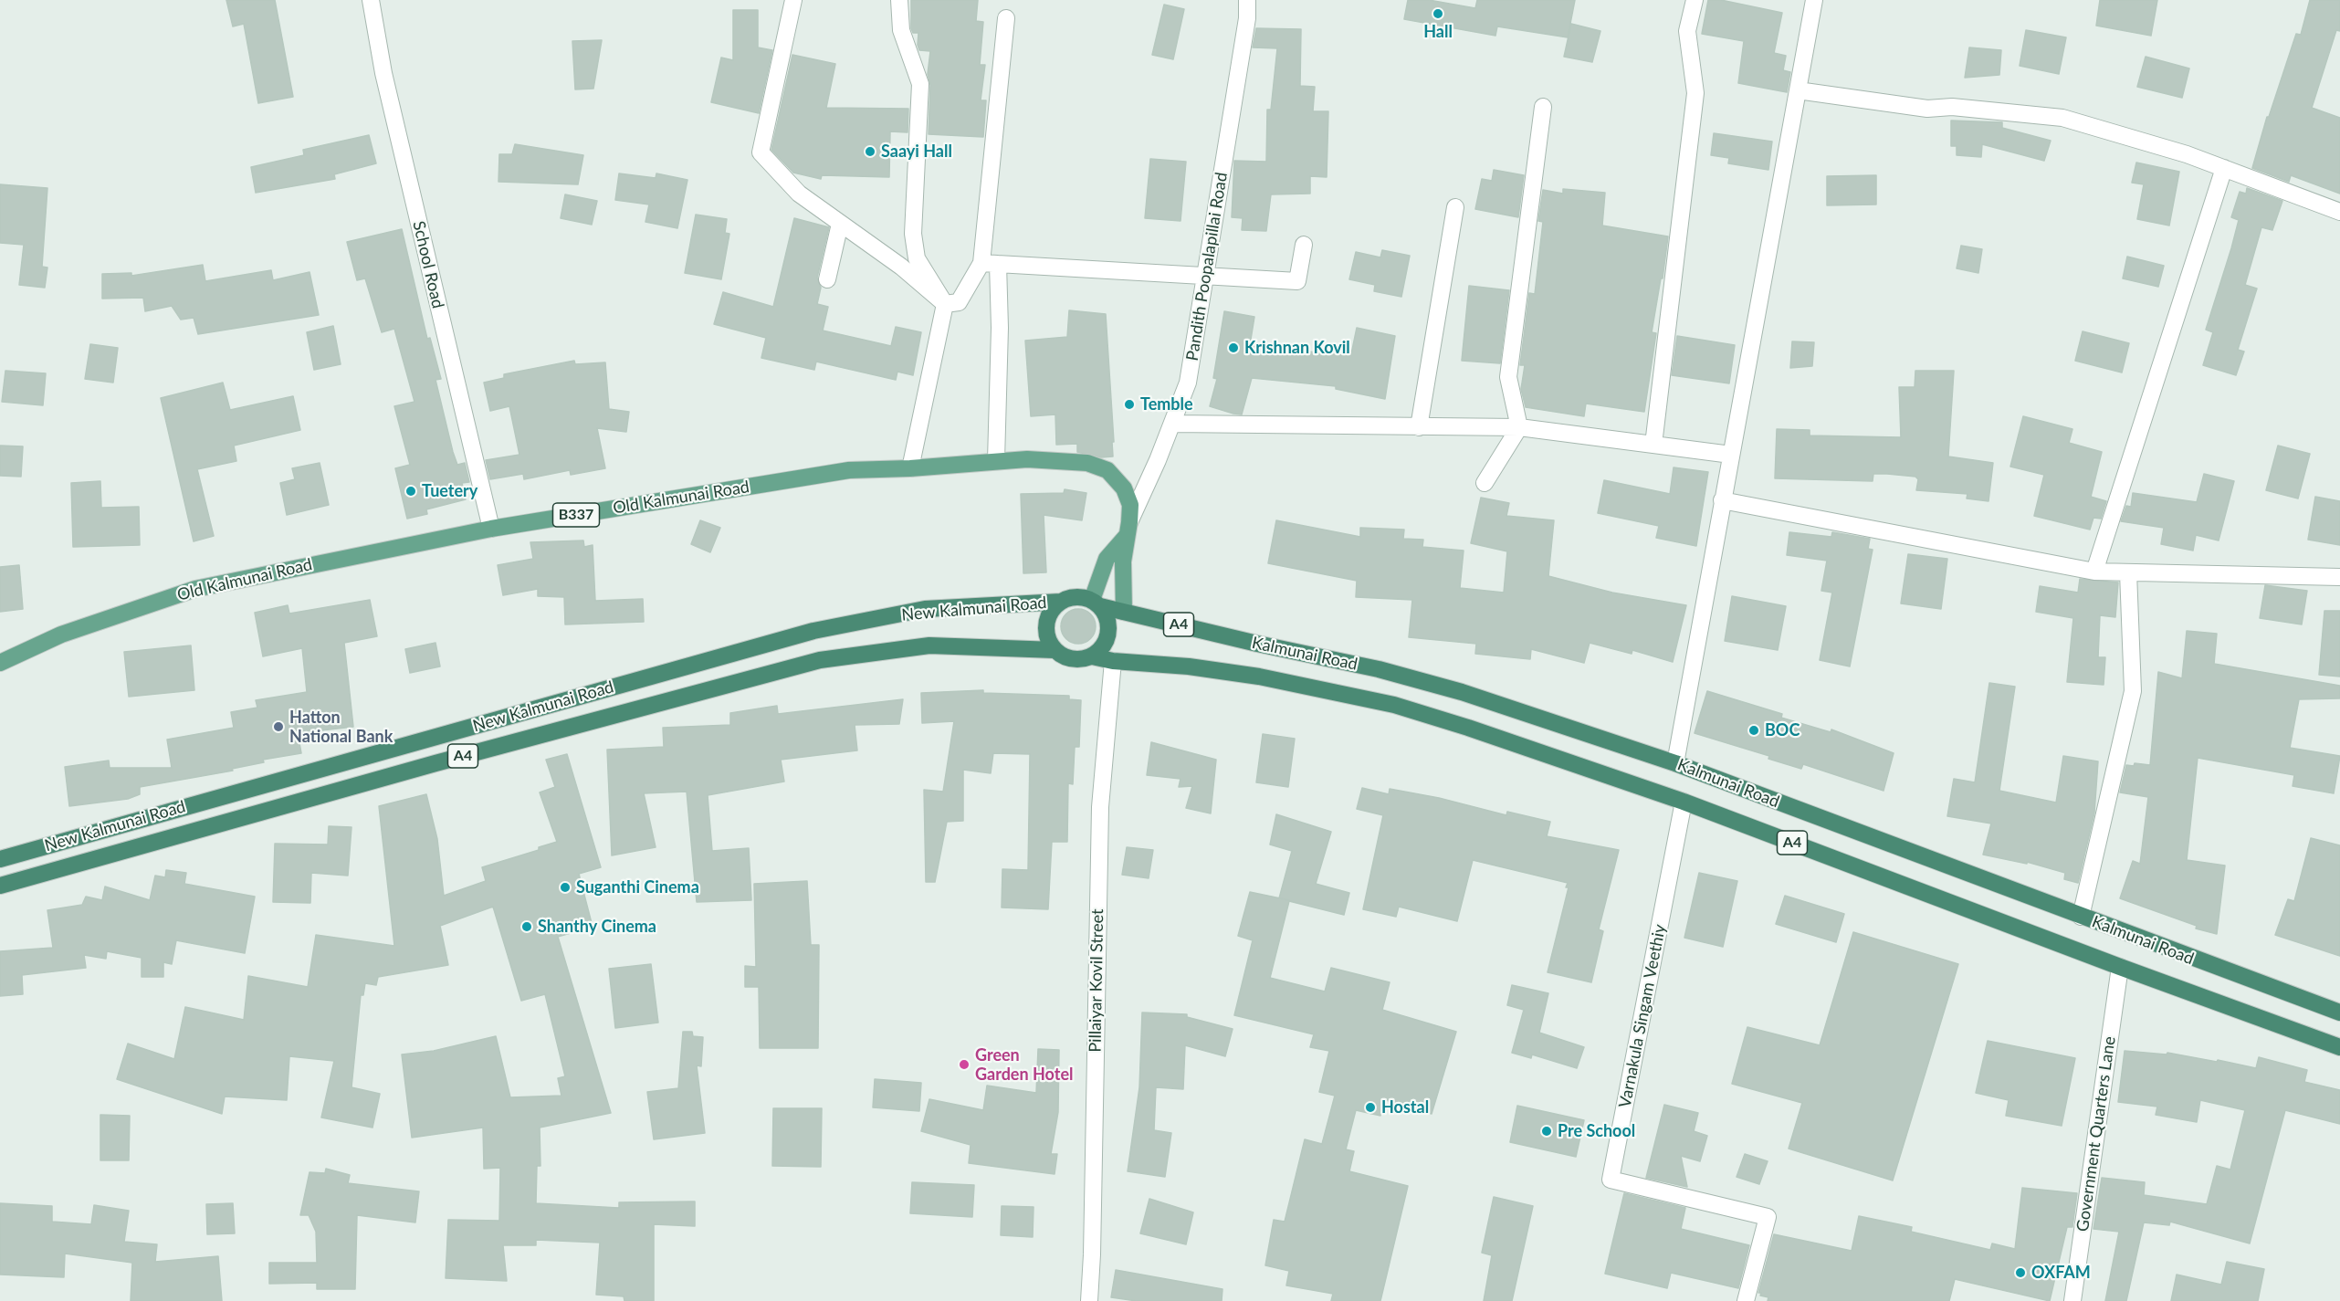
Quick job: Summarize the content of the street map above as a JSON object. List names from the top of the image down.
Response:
{
  "streets": {
    "highway": ["New Kalmunai Road", "A4", "Kalmunai Road"],
    "main road": ["Old Kalmunai Road", "B337"],
    "street": [
      "School Road",
      "Pandith Poopalapillai Road",
      "Pillaiyar Kovil Street",
      "Varnakula Singam Veethiy",
      "Government Quarters Lane"
    ]
  },
  "crossings": [
    ["School Road", "Old Kalmunai Road"],
    ["Pandith Poopalapillai Road", "Old Kalmunai Road"],
    ["Old Kalmunai Road", "Kalmunai Road"],
    ["New Kalmunai Road", "A4"],
    ["New Kalmunai Road", "Kalmunai Road"],
    ["A4", "Kalmunai Road"],
    ["A4", "Pillaiyar Kovil Street"],
    ["Kalmunai Road", "Pillaiyar Kovil Street"],
    ["Kalmunai Road", "Varnakula Singam Veethiy"],
    ["Kalmunai Road", "Government Quarters Lane"]
  ],
  "places": [
    "Hall",
    "Saayi Hall",
    "Krishnan Kovil",
    "Temble",
    "Tuetery",
    "Hatton National Bank",
    "BOC",
    "Suganthi Cinema",
    "Shanthy Cinema",
    "Green Garden Hotel",
    "Hostal",
    "Pre School",
    "OXFAM"
  ]
}
